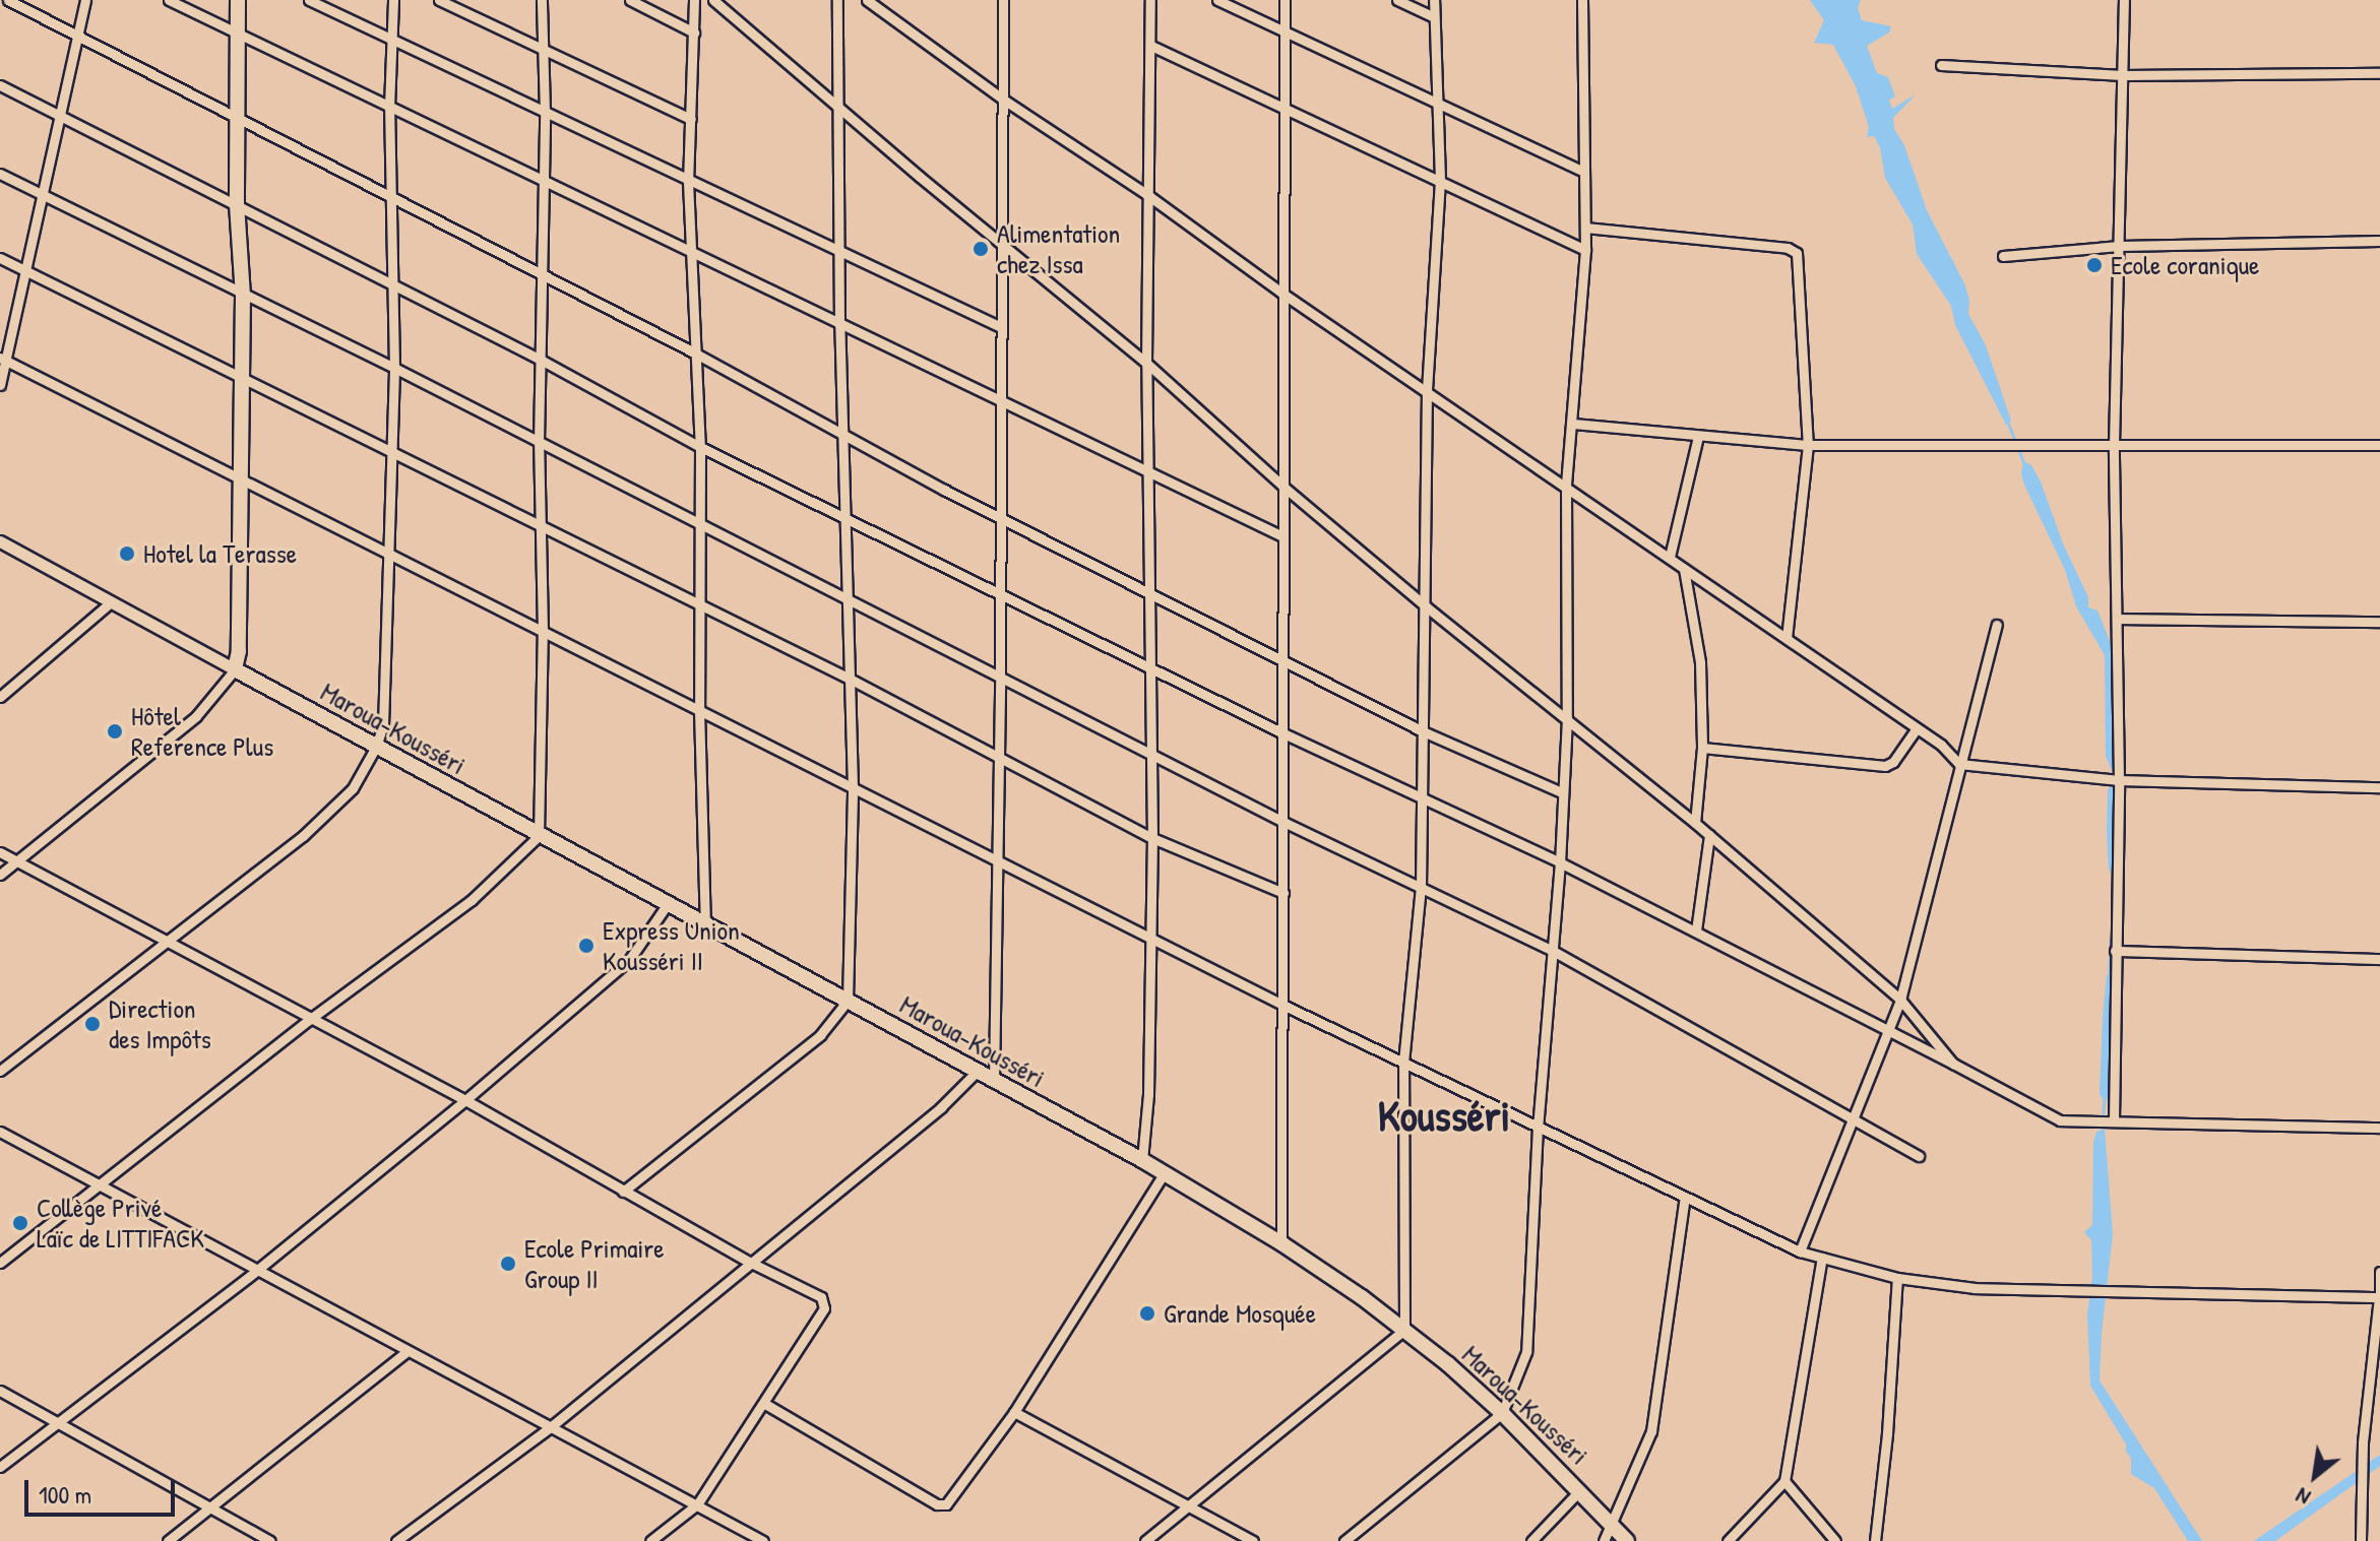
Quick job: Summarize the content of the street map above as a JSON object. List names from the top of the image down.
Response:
{
  "streets": {
    "highway": ["Maroua-Kousséri"]
  },
  "districts": ["Kousséri"],
  "places": [
    "Alimentation chez Issa",
    "Ecole coranique",
    "Hotel la Terasse",
    "Hôtel Reference Plus",
    "Express Union Kousséri II",
    "Direction des Impôts",
    "Collège Privé Laïc de LITTIFACK",
    "Ecole Primaire Group II",
    "Grande Mosquée"
  ],
  "scale_bar": "100 m",
  "north": "bottom left"
}
